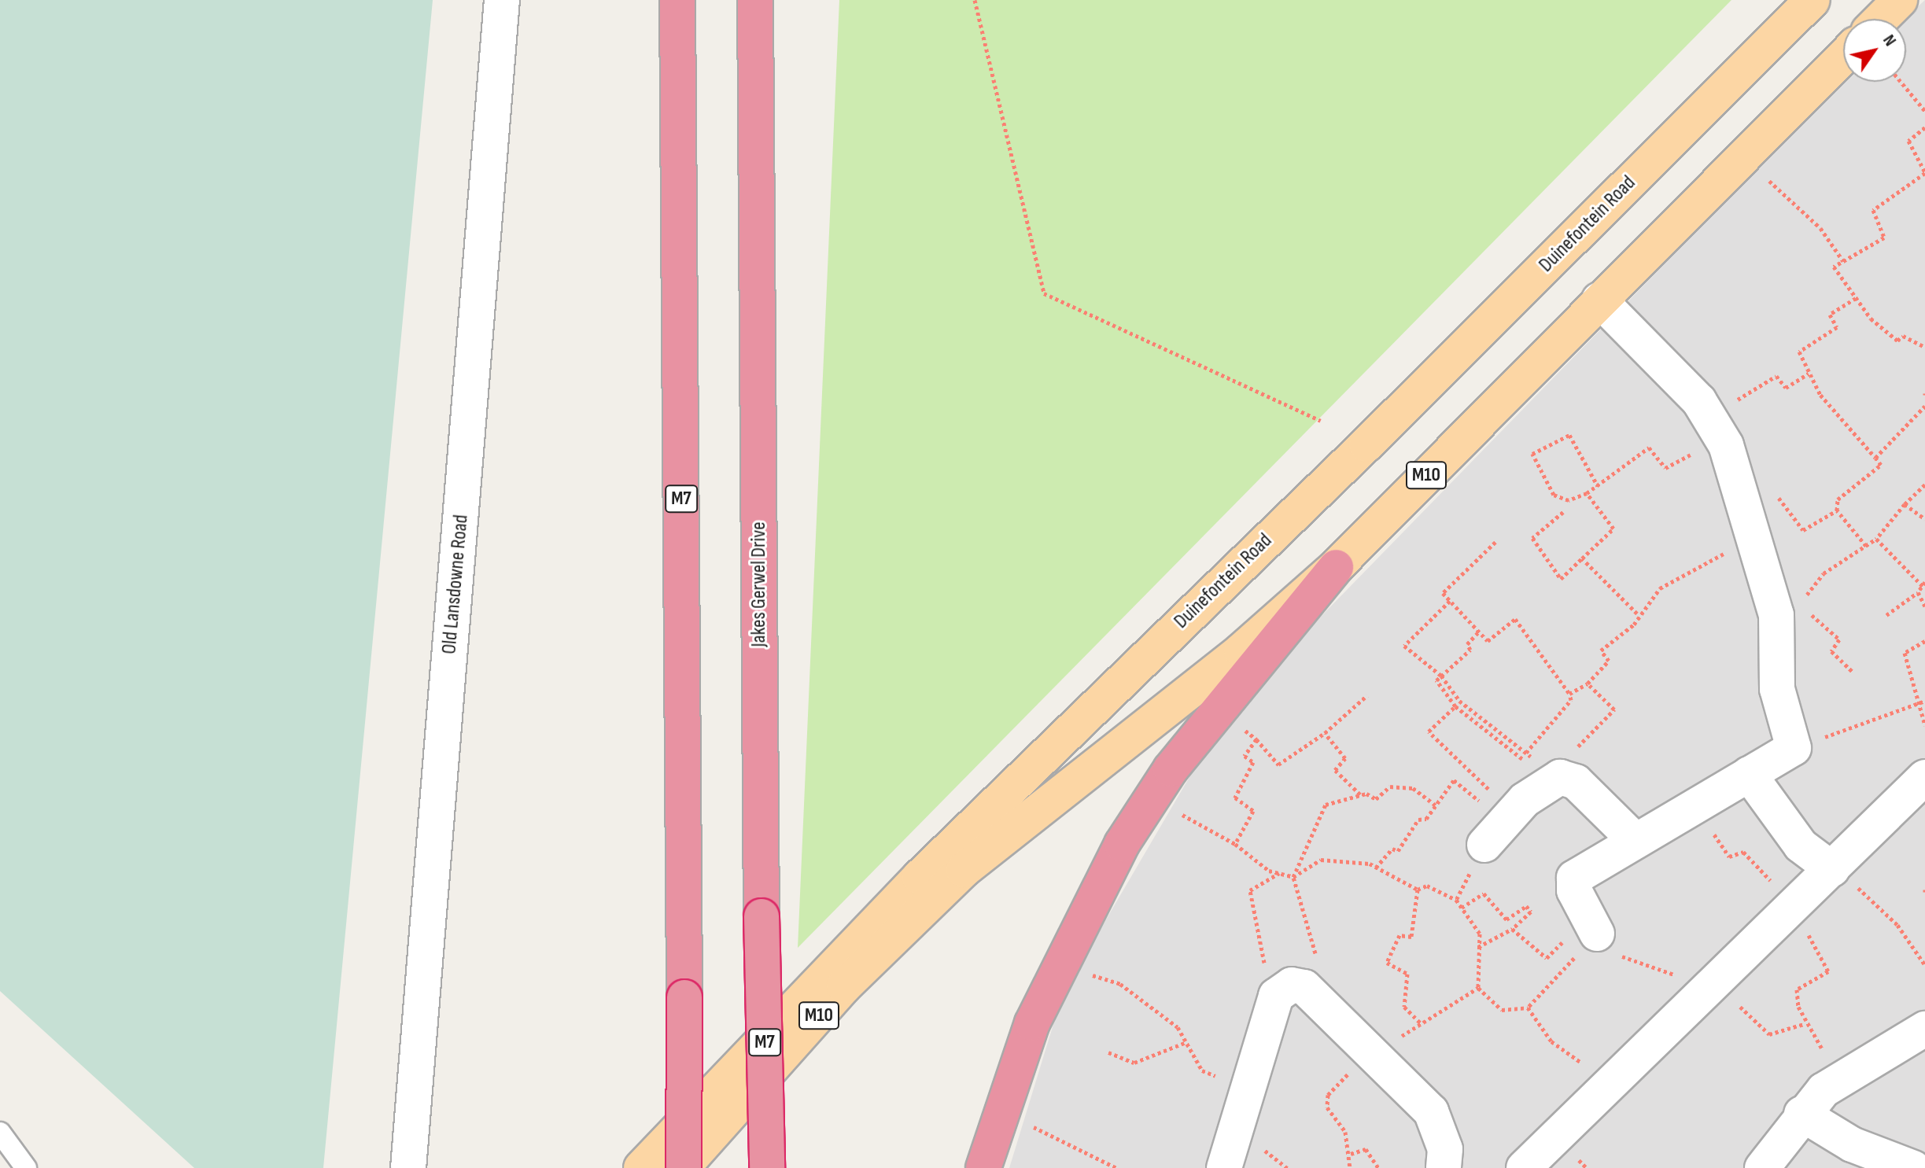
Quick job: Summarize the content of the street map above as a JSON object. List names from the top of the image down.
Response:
{
  "streets": {
    "highway": ["M7", "Jakes Gerwel Drive"],
    "main road": ["Duinefontein Road", "M10"],
    "street": ["Old Lansdowne Road"]
  },
  "crossings": [
    ["M10", "M7"]
  ],
  "north": "top right"
}
